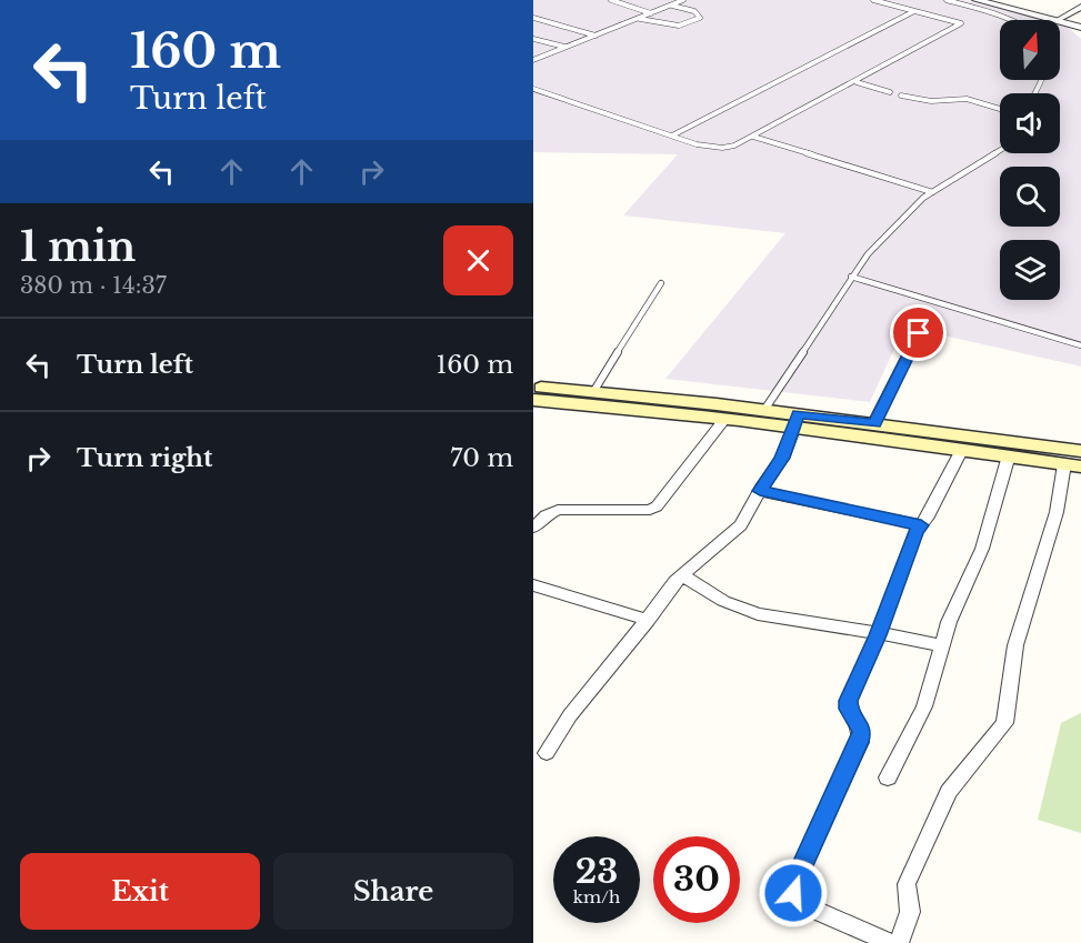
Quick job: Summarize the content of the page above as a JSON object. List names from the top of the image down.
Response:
{
  "north": "top",
  "page": {
    "turn": ["160 m", "Turn left"],
    "heading": ["1 min", "380 m · 14:37"],
    "list": [
      {
        "name": "Turn left",
        "value": "160 m"
      },
      {
        "name": "Turn right",
        "value": "70 m"
      }
    ],
    "speed": "23 km/h",
    "limit": "30",
    "buttons": ["Exit", "Share"]
  }
}
